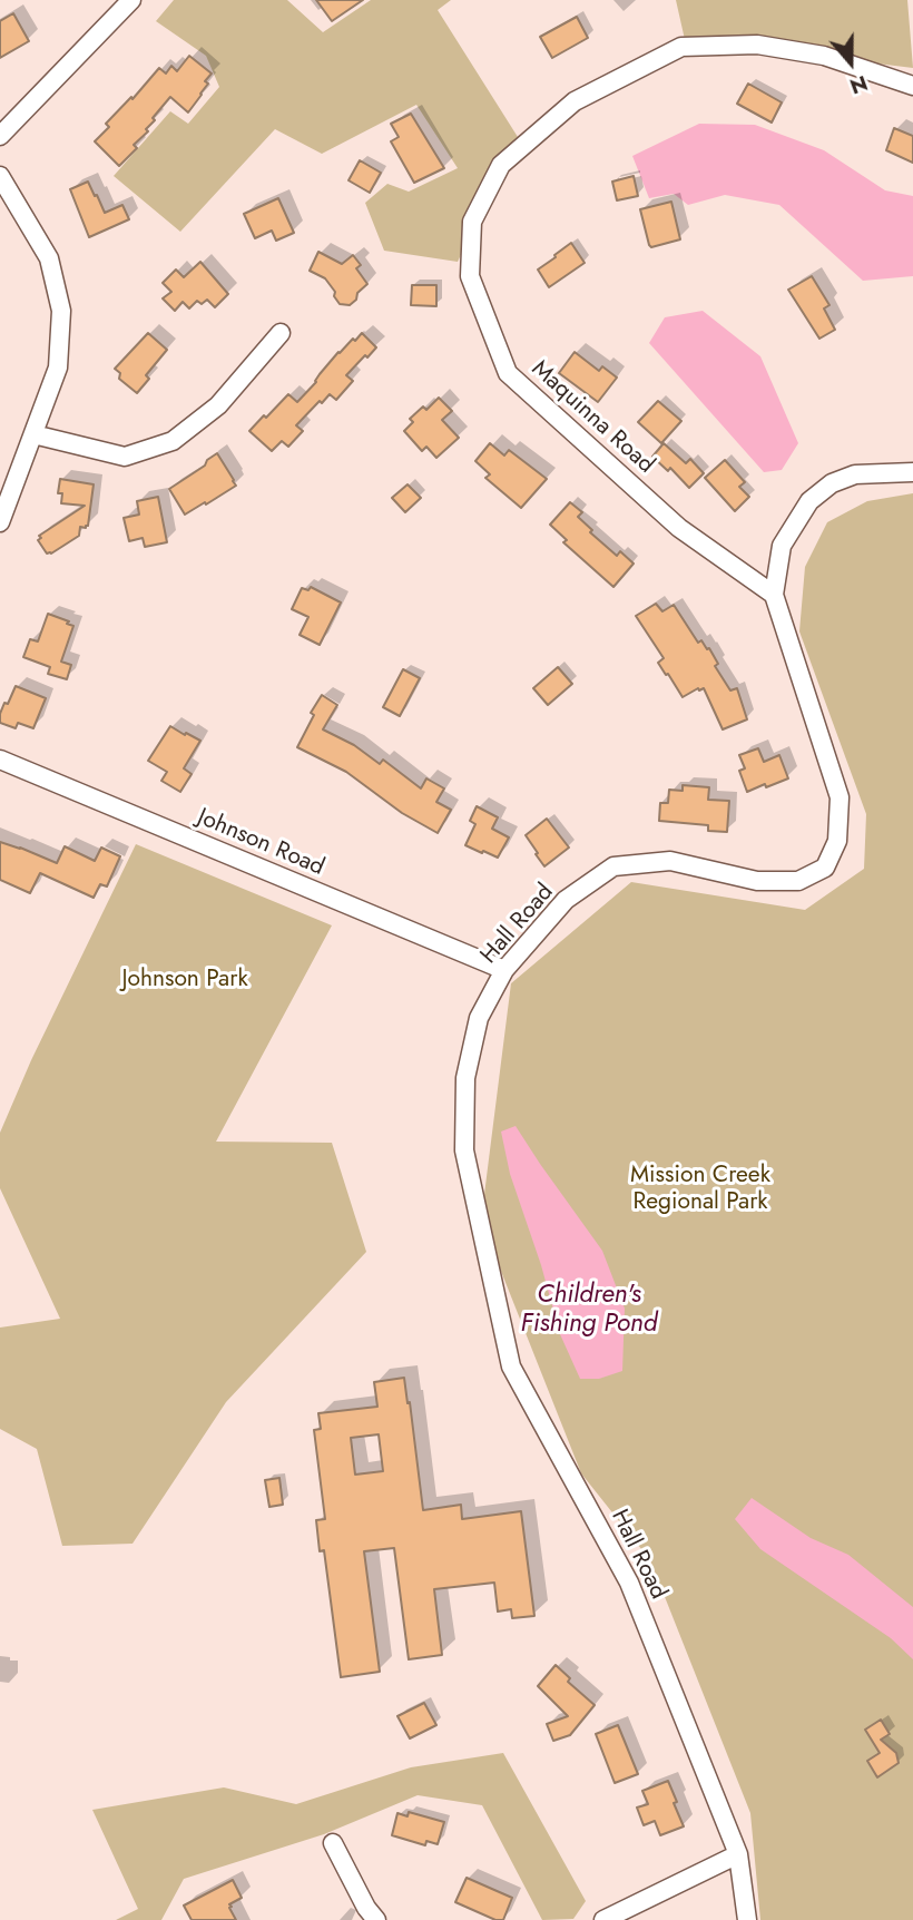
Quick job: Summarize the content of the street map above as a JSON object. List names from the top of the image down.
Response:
{
  "streets": {
    "street": ["Maquinna Road", "Johnson Road", "Hall Road"]
  },
  "crossings": [
    ["Maquinna Road", "Hall Road"],
    ["Johnson Road", "Hall Road"]
  ],
  "water": ["Children's Fishing Pond"],
  "parks": ["Johnson Park", "Mission Creek Regional Park"],
  "north": "bottom"
}
